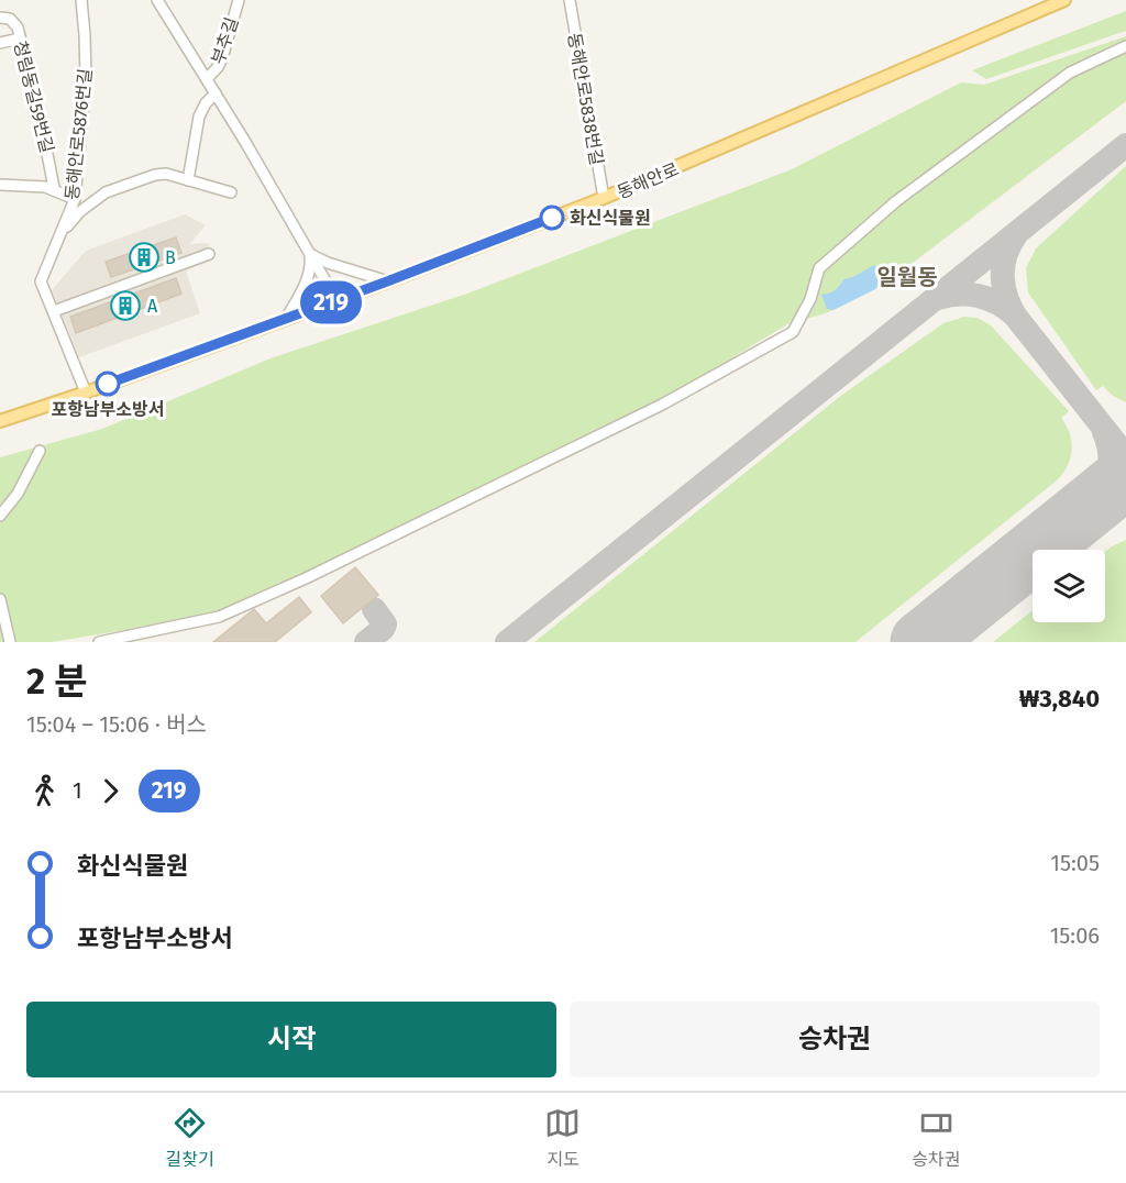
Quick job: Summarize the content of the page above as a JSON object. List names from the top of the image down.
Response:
{
  "streets": {
    "main road": ["동해안로"],
    "street": [
      "부추길",
      "청림동길59번길",
      "동해안로5838번길",
      "동해안로5876번길"
    ]
  },
  "crossings": [
    ["동해안로5838번길", "동해안로"],
    ["동해안로5876번길", "동해안로"]
  ],
  "districts": ["일월동"],
  "places": {
    "other": ["화신식물원", "포항남부소방서"],
    "building": ["B", "A"]
  },
  "lines": ["bus line 219"],
  "page": {
    "on_map": "219",
    "heading": ["2 분", "15:04 – 15:06 · 버스", "₩3,840"],
    "legs": ["1", "219"],
    "list": [
      {
        "name": "화신식물원",
        "value": "15:05"
      },
      {
        "name": "포항남부소방서",
        "value": "15:06"
      }
    ],
    "buttons": ["시작", "승차권"],
    "tabs": ["길찾기", "지도", "승차권"]
  }
}
